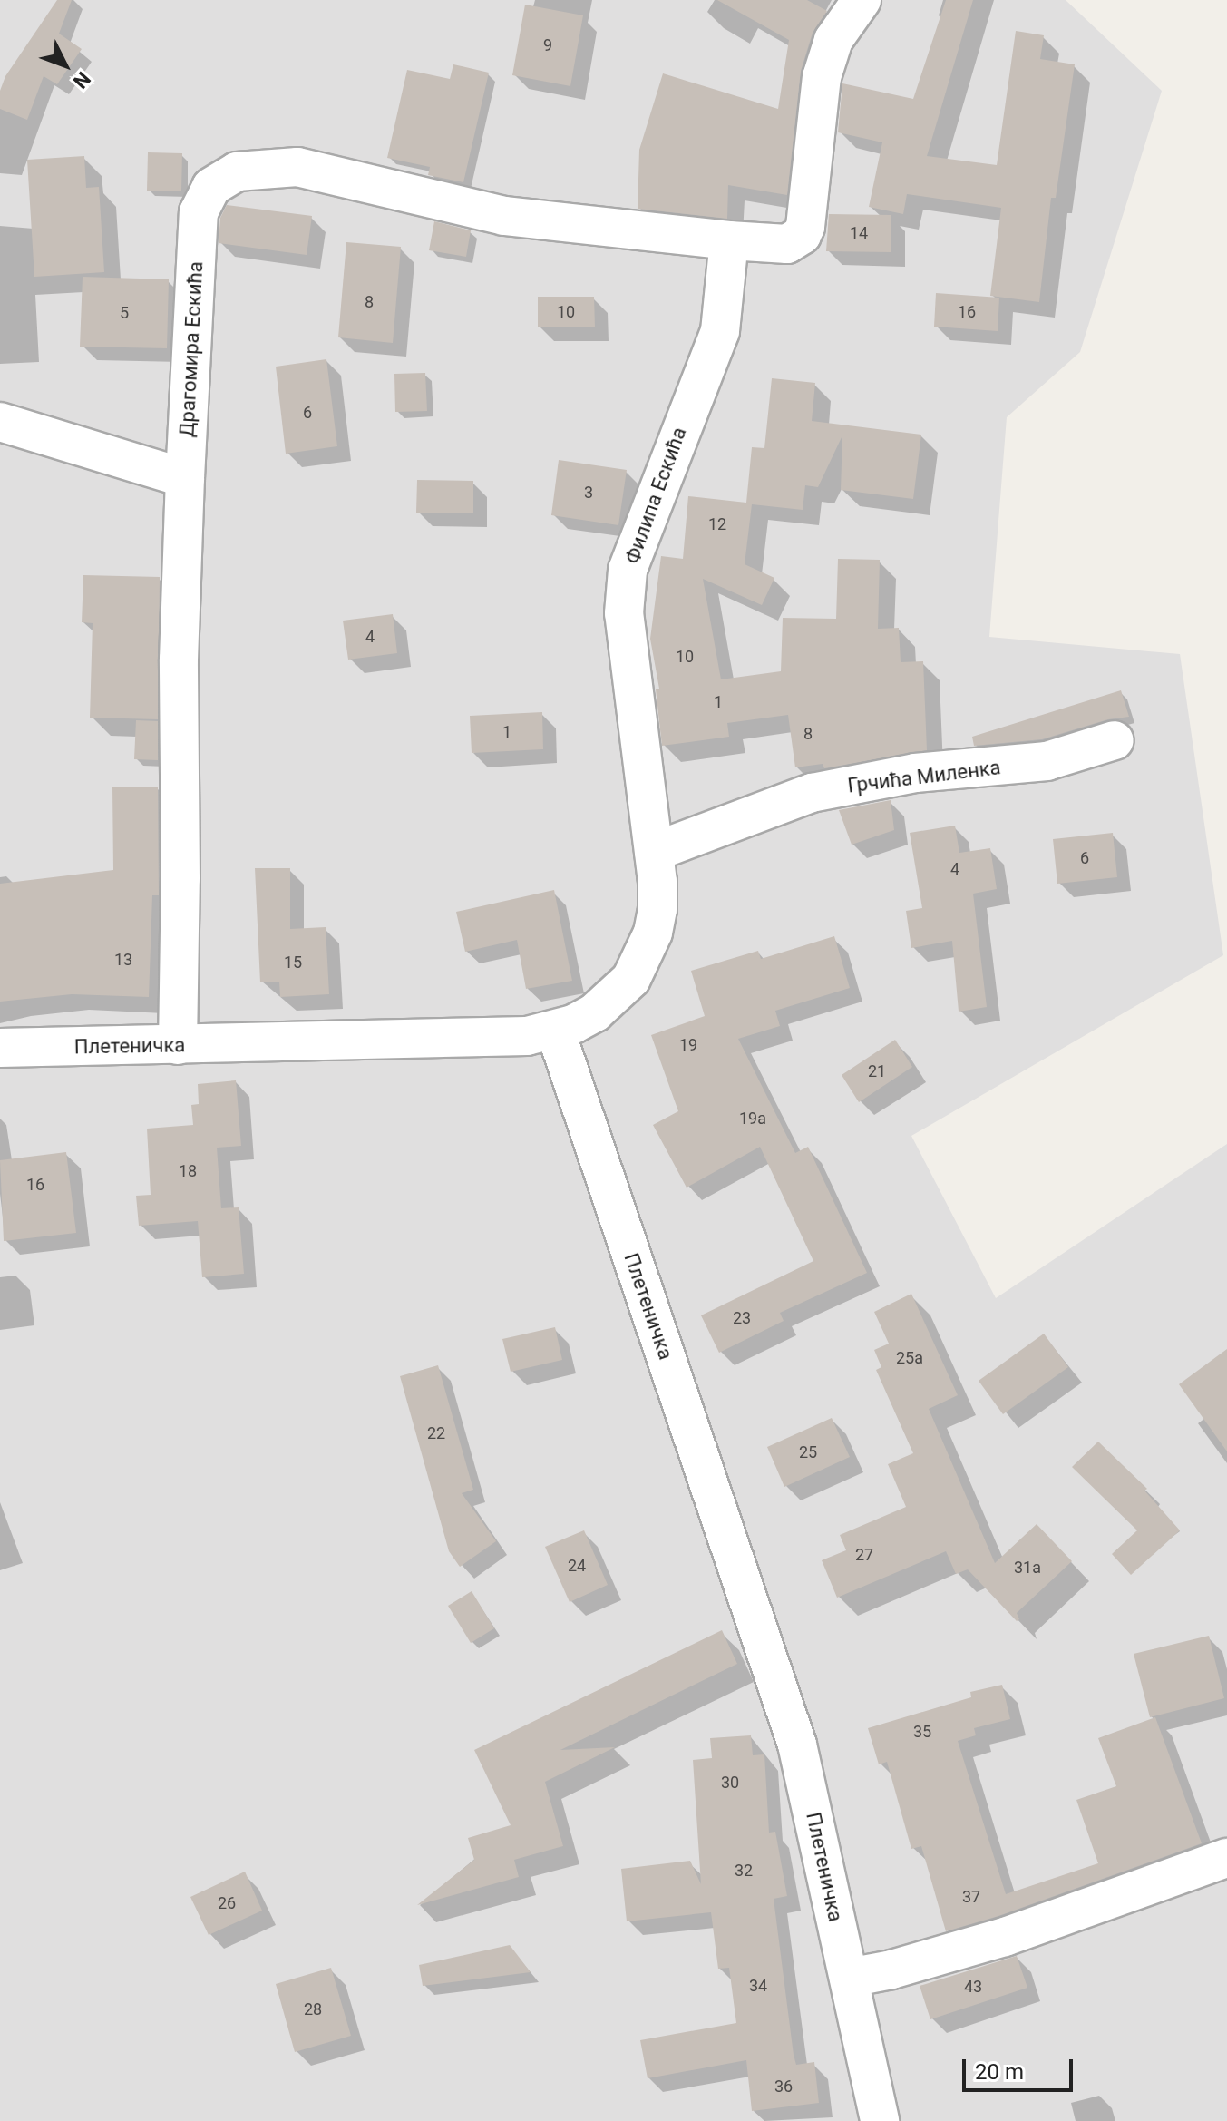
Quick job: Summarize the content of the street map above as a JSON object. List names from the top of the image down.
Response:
{
  "streets": {
    "street": [
      "Драгомира Ескића",
      "Филипа Ескића",
      "Грчића Миленка",
      "Плетеничка"
    ]
  },
  "crossings": [
    ["Драгомира Ескића", "Филипа Ескића"],
    ["Драгомира Ескића", "Плетеничка"],
    ["Филипа Ескића", "Грчића Миленка"],
    ["Филипа Ескића", "Плетеничка"]
  ],
  "house_numbers": [
    "9",
    "14",
    "8",
    "10",
    "16",
    "5",
    "6",
    "3",
    "12",
    "4",
    "10",
    "1",
    "1",
    "8",
    "6",
    "4",
    "13",
    "15",
    "19",
    "21",
    "19a",
    "18",
    "16",
    "23",
    "25a",
    "22",
    "25",
    "27",
    "24",
    "31a",
    "35",
    "30",
    "32",
    "37",
    "26",
    "34",
    "43",
    "28",
    "36"
  ],
  "scale_bar": "20 m",
  "north": "bottom right"
}
